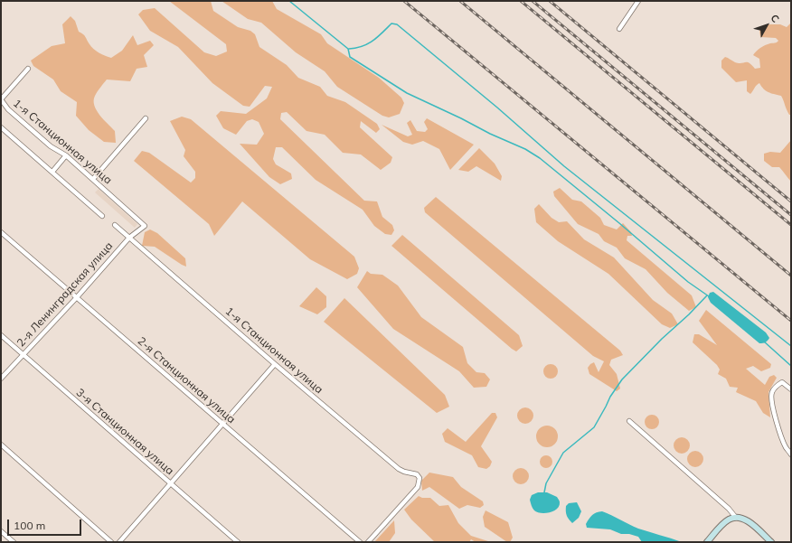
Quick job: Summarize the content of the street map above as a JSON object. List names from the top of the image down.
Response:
{
  "streets": {
    "street": [
      "1-я Станционная улица",
      "2-я Ленинградская улица",
      "2-я Станционная улица",
      "3-я Станционная улица"
    ]
  },
  "crossings": [
    ["1-я Станционная улица", "2-я Ленинградская улица"],
    ["2-я Ленинградская улица", "2-я Станционная улица"],
    ["2-я Ленинградская улица", "3-я Станционная улица"]
  ],
  "scale_bar": "100 m",
  "north": "top right"
}
